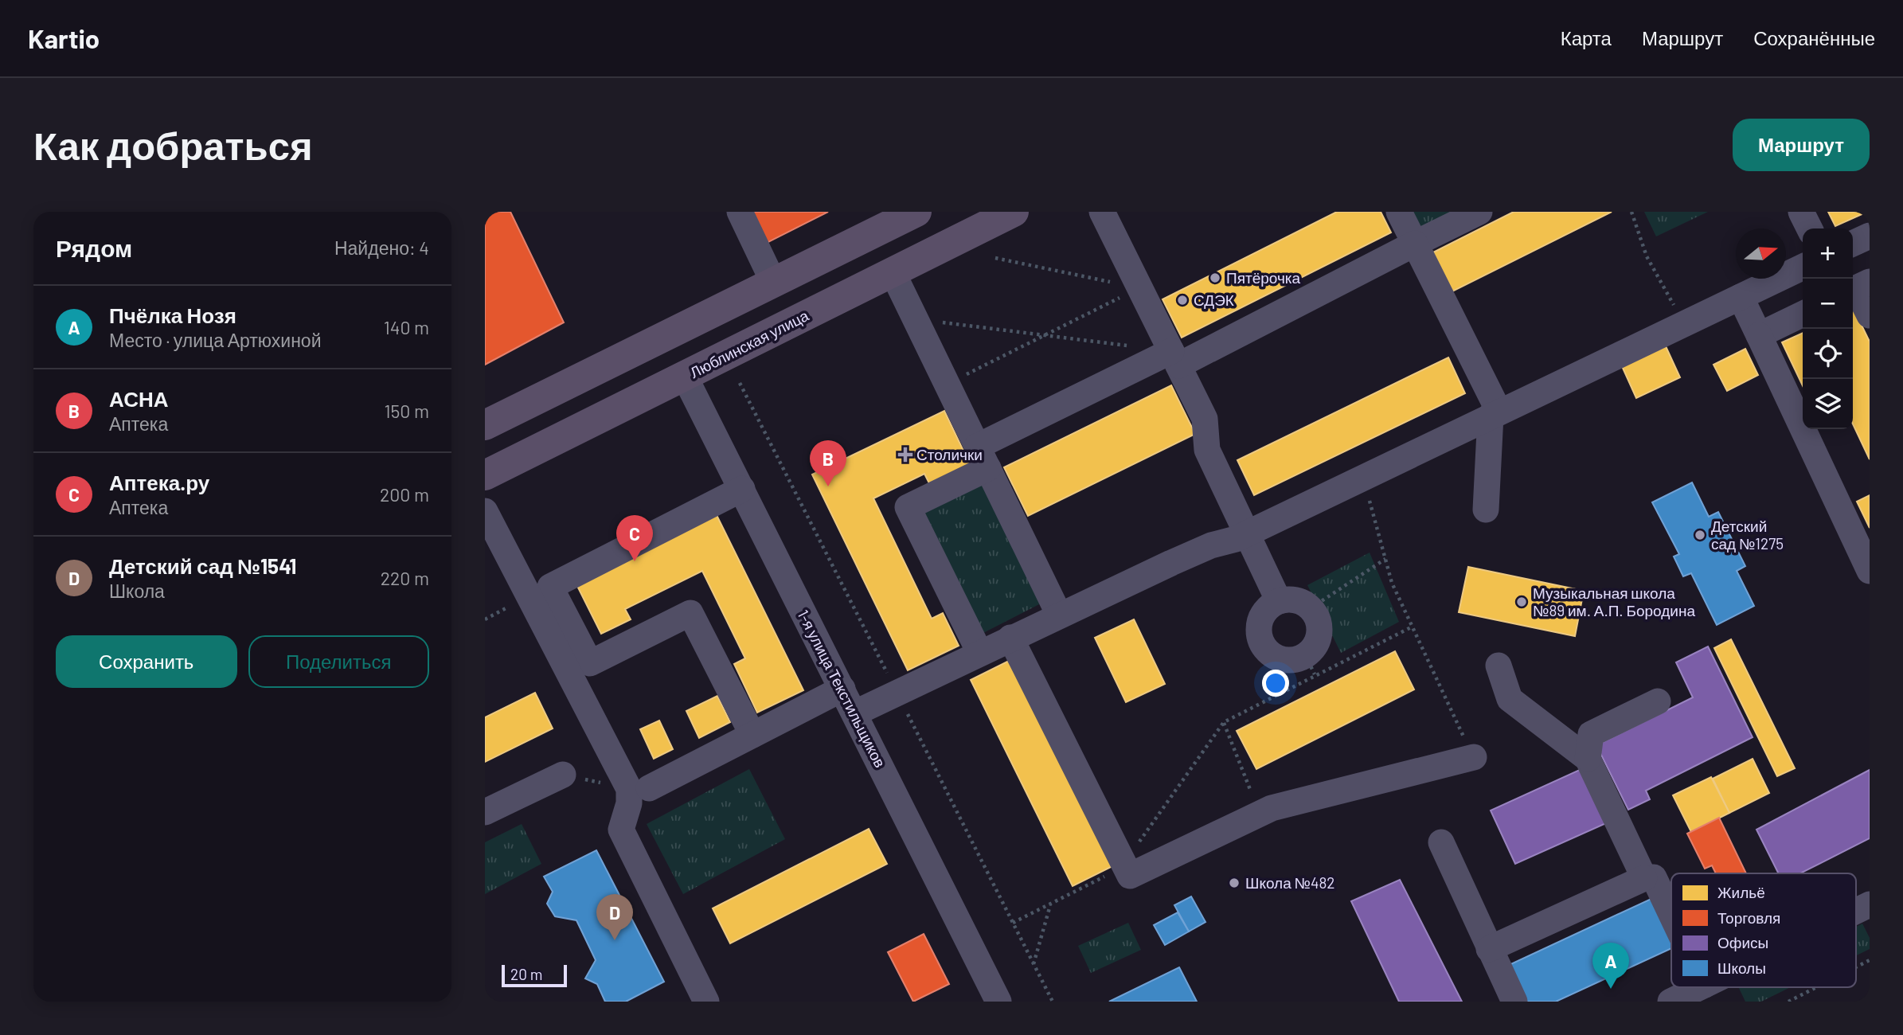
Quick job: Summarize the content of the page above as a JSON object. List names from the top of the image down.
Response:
{
  "streets": {
    "main road": ["Люблинская улица"],
    "street": ["1-я улица Текстильщиков"]
  },
  "crossings": [
    ["Люблинская улица", "1-я улица Текстильщиков"]
  ],
  "places": {
    "other": [
      "Пятёрочка",
      "СДЭК",
      "Детский сад №1275",
      "Музыкальная школа №89 им. А.П. Бородина",
      "Школа №482"
    ],
    "health": ["Столички"]
  },
  "legend": [
    "Жильё",
    "Торговля",
    "Офисы",
    "Школы"
  ],
  "scale_bar": "20 m",
  "north": "right",
  "page": {
    "header": "Kartio",
    "nav": ["Карта", "Маршрут", "Сохранённые"],
    "buttons": [
      "Маршрут",
      ["Сохранить", "Поделиться"]
    ],
    "title": "Как добраться",
    "heading": ["Рядом", "Найдено: 4"],
    "map_buttons": ["+", "−"],
    "list": [
      {
        "mark": "A",
        "name": "Пчёлка Нозя",
        "note": "Место · улица Артюхиной",
        "value": "140 m"
      },
      {
        "mark": "B",
        "name": "АСНА",
        "note": "Аптека",
        "value": "150 m"
      },
      {
        "mark": "C",
        "name": "Аптека.ру",
        "note": "Аптека",
        "value": "200 m"
      },
      {
        "mark": "D",
        "name": "Детский сад №1541",
        "note": "Школа",
        "value": "220 m"
      }
    ],
    "pins": [
      "B",
      "C",
      "D",
      "A"
    ],
    "scale": "20 m"
  }
}
